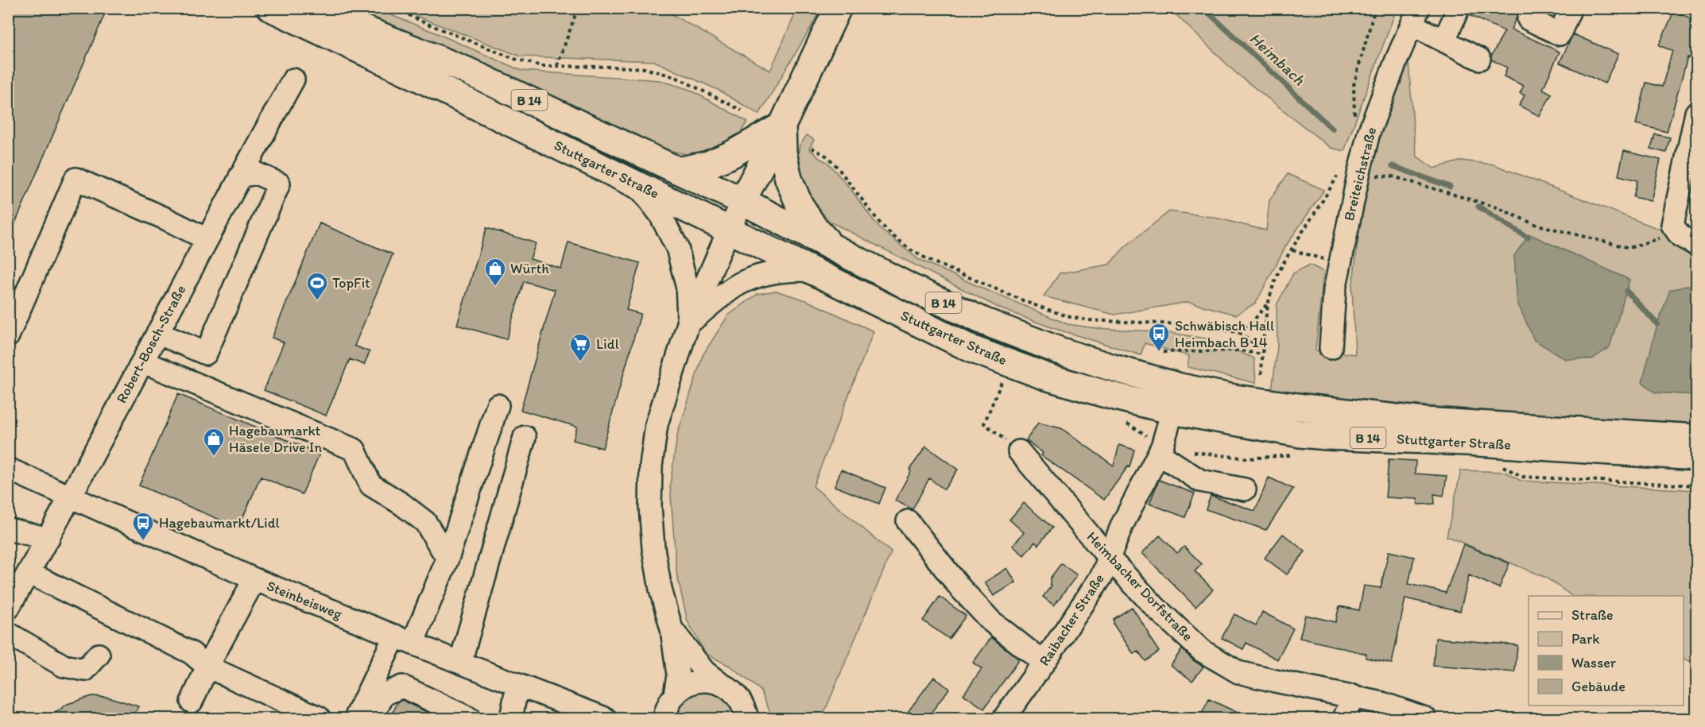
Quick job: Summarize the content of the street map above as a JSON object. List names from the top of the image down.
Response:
{
  "streets": {
    "main road": ["B 14", "Stuttgarter Straße"],
    "street": [
      "Breiteichstraße",
      "Robert-Bosch-Straße",
      "Heimbacher Dorfstraße",
      "Steinbeisweg",
      "Raibacher Straße"
    ]
  },
  "crossings": [
    ["Stuttgarter Straße", "Raibacher Straße"],
    ["Robert-Bosch-Straße", "Steinbeisweg"],
    ["Heimbacher Dorfstraße", "Raibacher Straße"]
  ],
  "water": ["Heimbach"],
  "places": {
    "shop": ["Würth", "Hagebaumarkt Häsele Drive In"],
    "sports": ["TopFit"],
    "bus stop": ["Schwäbisch Hall Heimbach B 14", "Hagebaumarkt/Lidl"],
    "supermarket": ["Lidl"]
  },
  "legend": [
    "Straße",
    "Park",
    "Wasser",
    "Gebäude"
  ]
}
